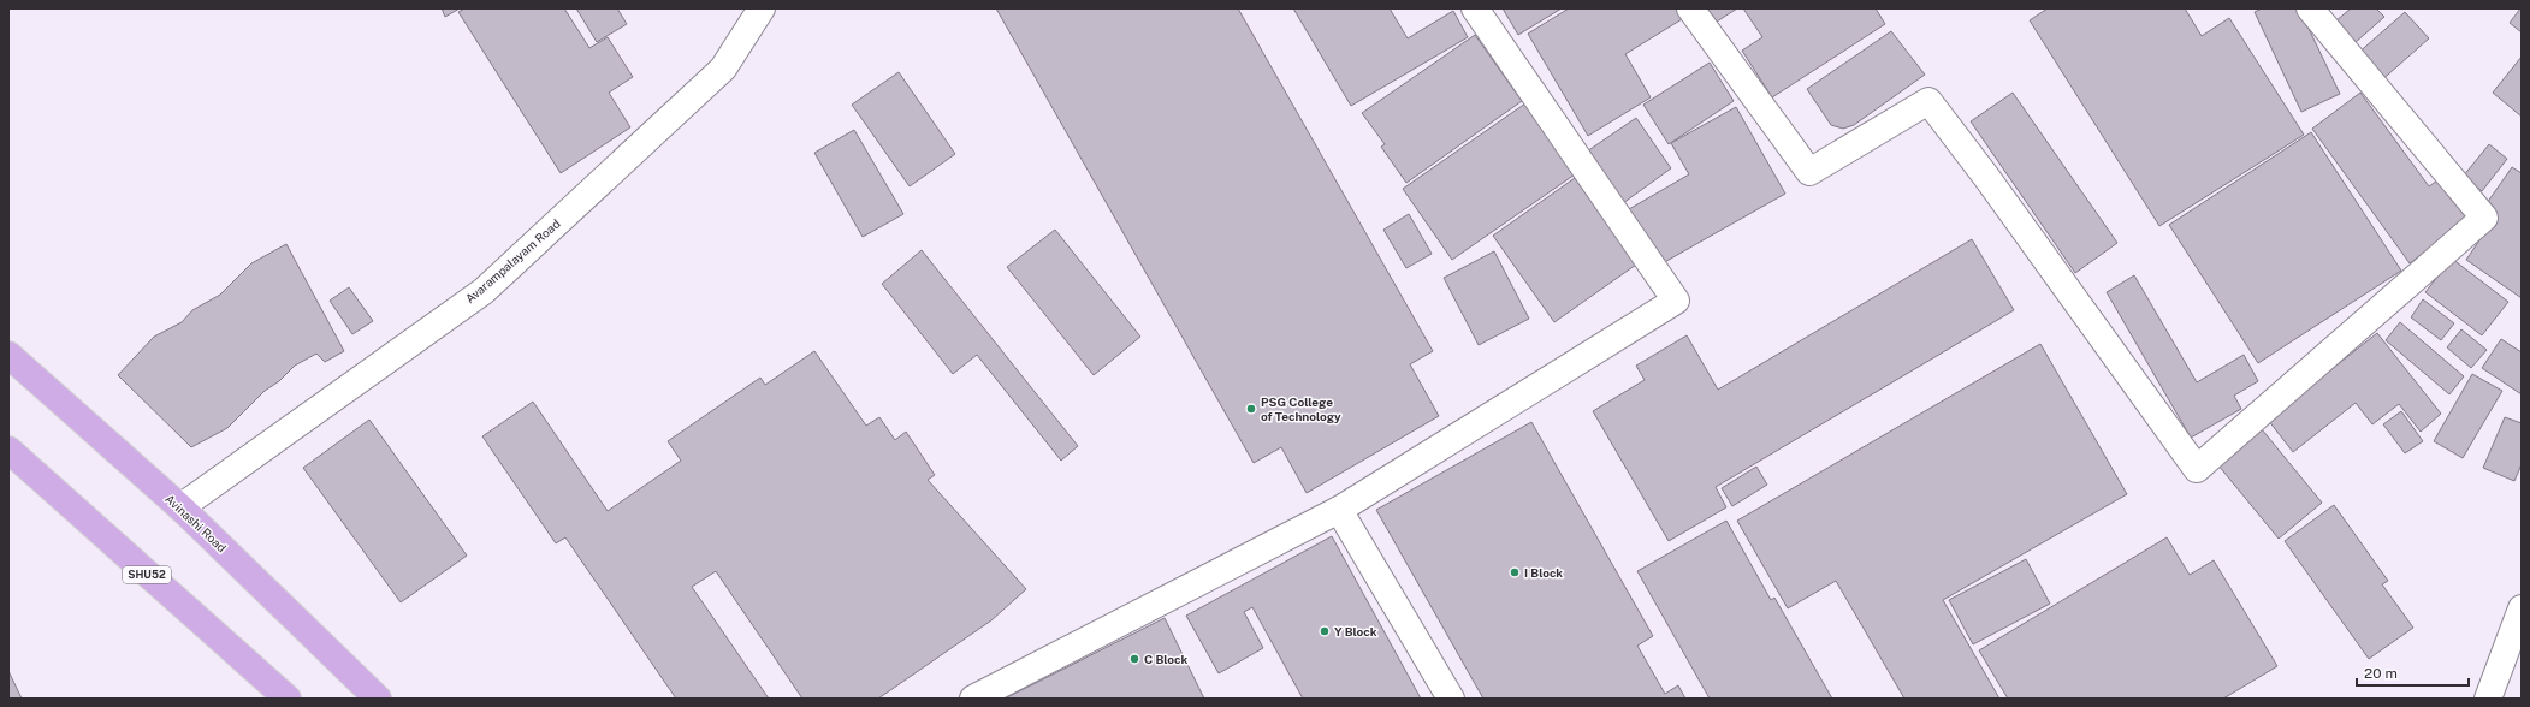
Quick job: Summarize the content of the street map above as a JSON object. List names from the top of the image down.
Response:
{
  "streets": {
    "main road": ["Avinashi Road", "SHU52"],
    "street": ["Avarampalayam Road"]
  },
  "crossings": [
    ["Avarampalayam Road", "Avinashi Road"]
  ],
  "places": [
    "PSG College of Technology",
    "I Block",
    "Y Block",
    "C Block"
  ],
  "scale_bar": "20 m"
}
